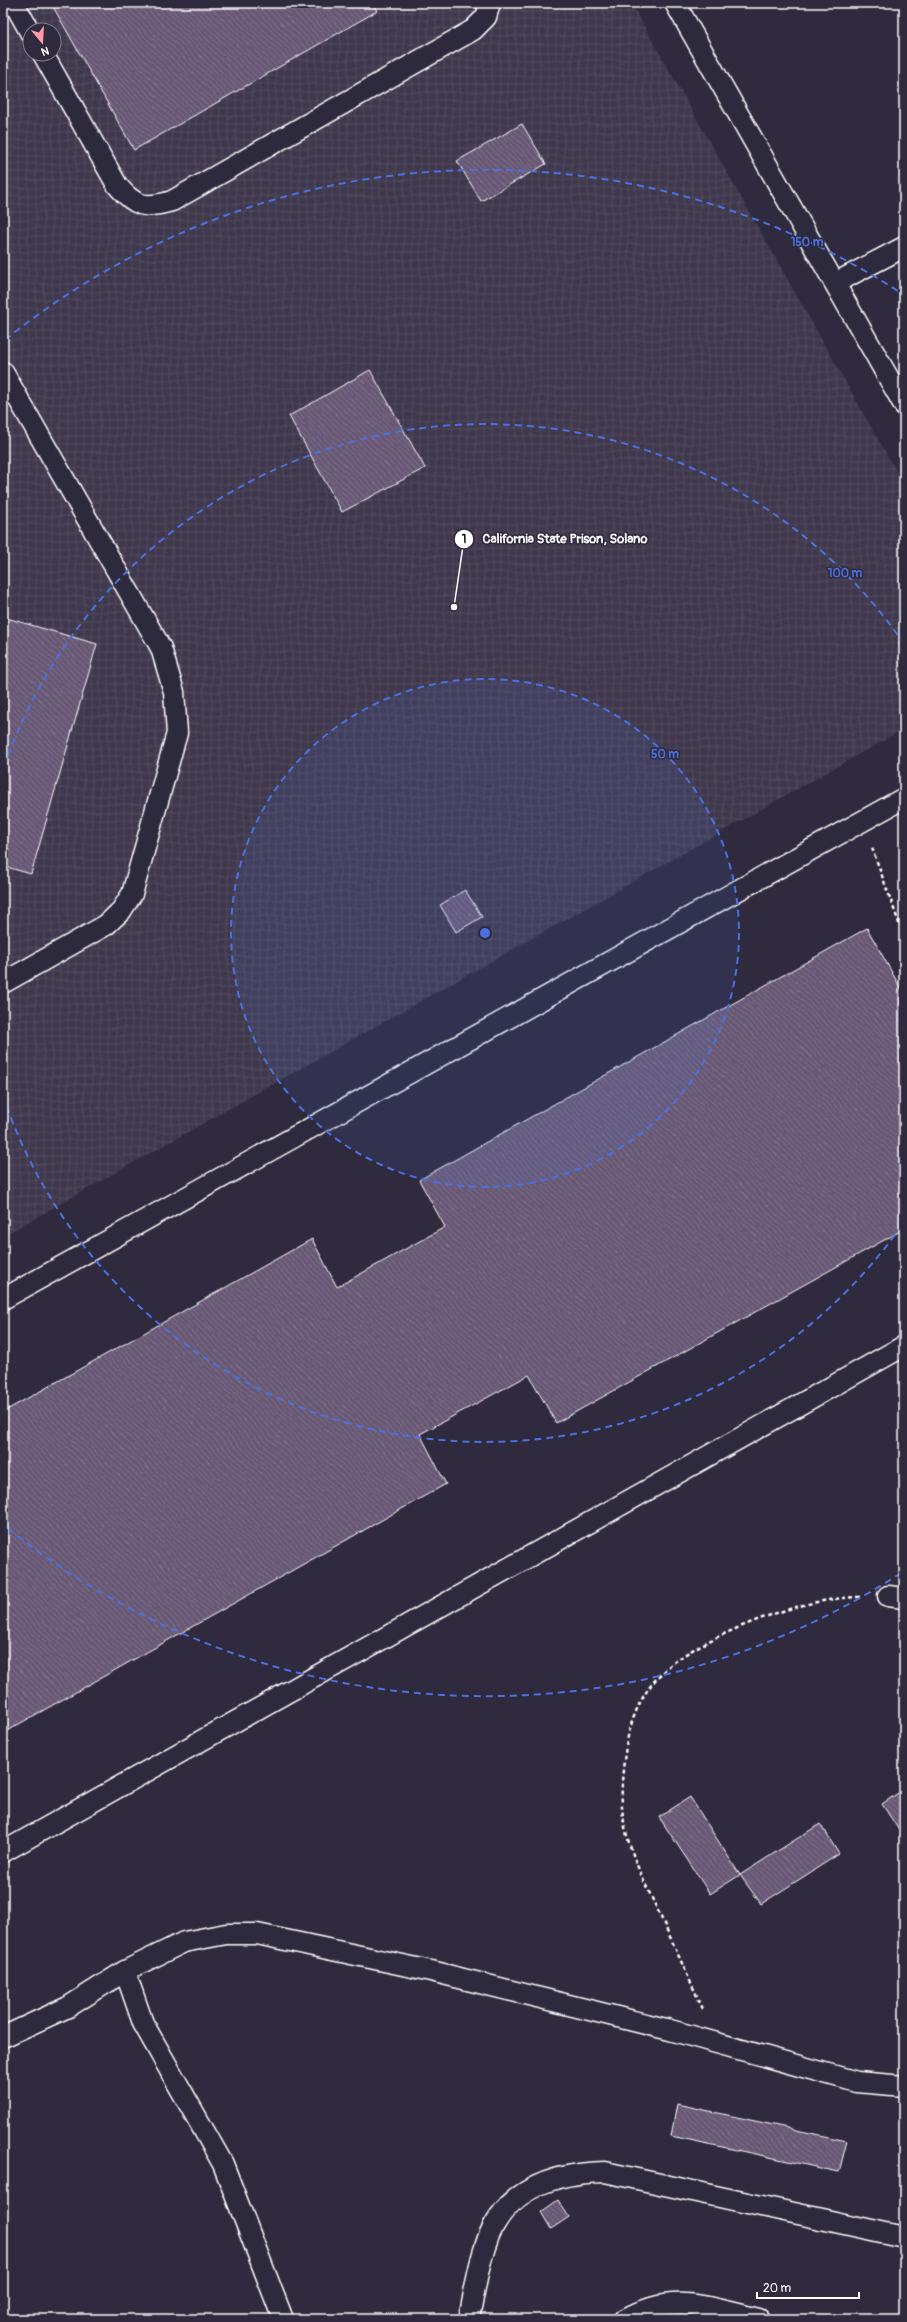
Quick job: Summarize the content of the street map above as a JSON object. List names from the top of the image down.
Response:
{
  "places": ["California State Prison, Solano"],
  "scale_bar": "20 m",
  "north": "bottom",
  "rings": ["150 m", "100 m", "50 m"]
}
